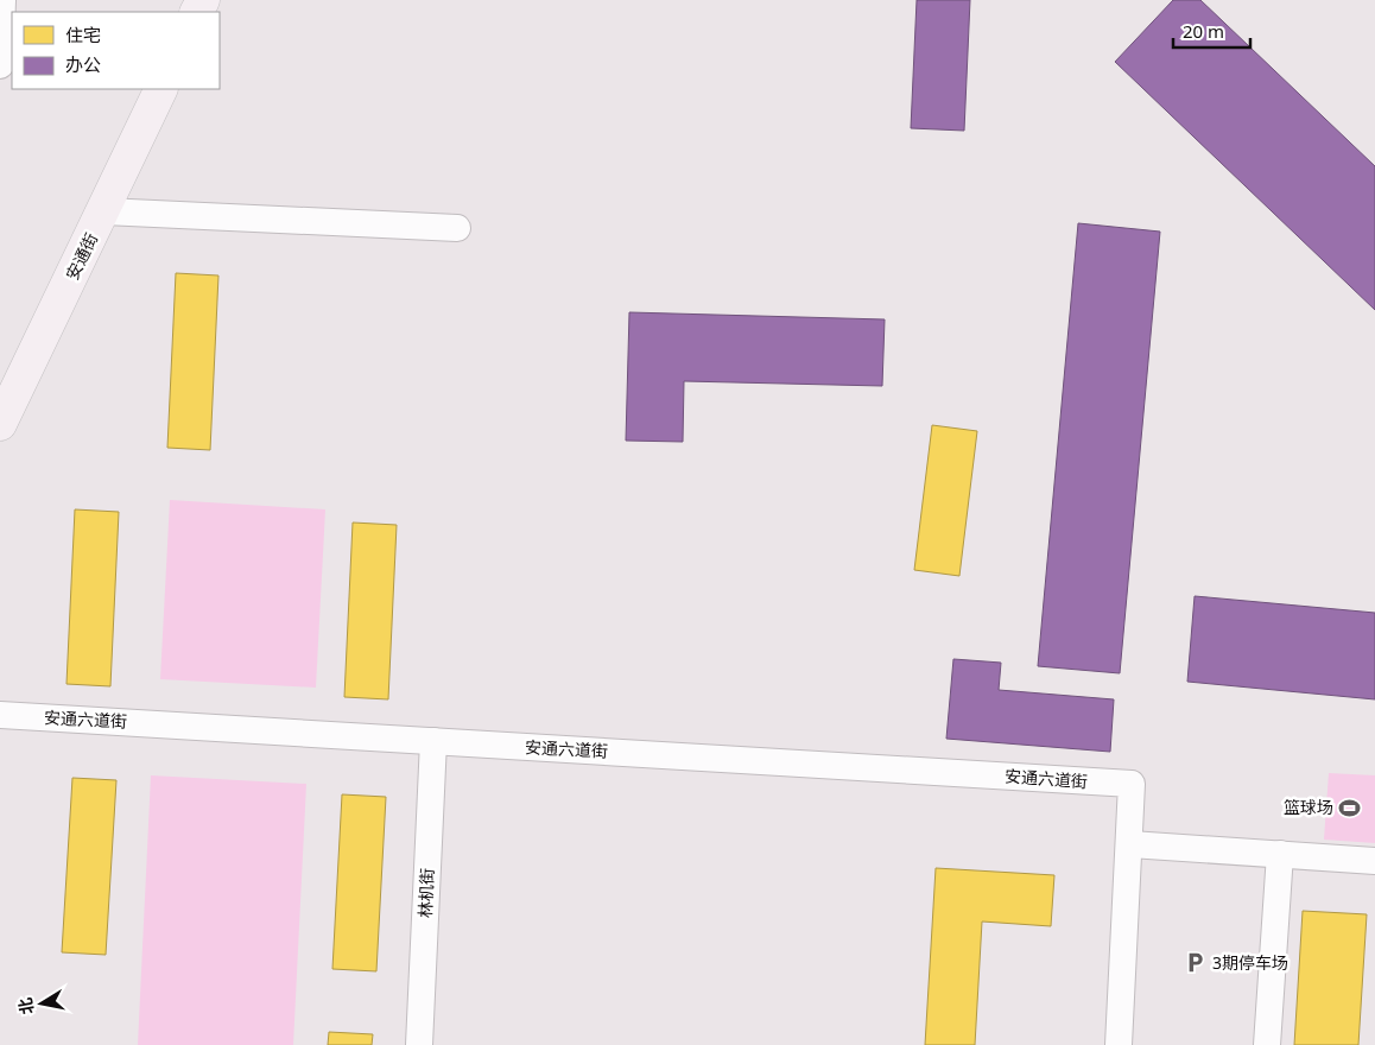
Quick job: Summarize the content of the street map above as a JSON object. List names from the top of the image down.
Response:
{
  "streets": {
    "main road": ["安通街"],
    "street": ["安通六道街", "林机街"]
  },
  "crossings": [
    ["安通六道街", "林机街"]
  ],
  "places": {
    "sports": ["篮球场"],
    "parking": ["3期停车场"]
  },
  "legend": ["住宅", "办公"],
  "scale_bar": "20 m",
  "north": "left"
}
